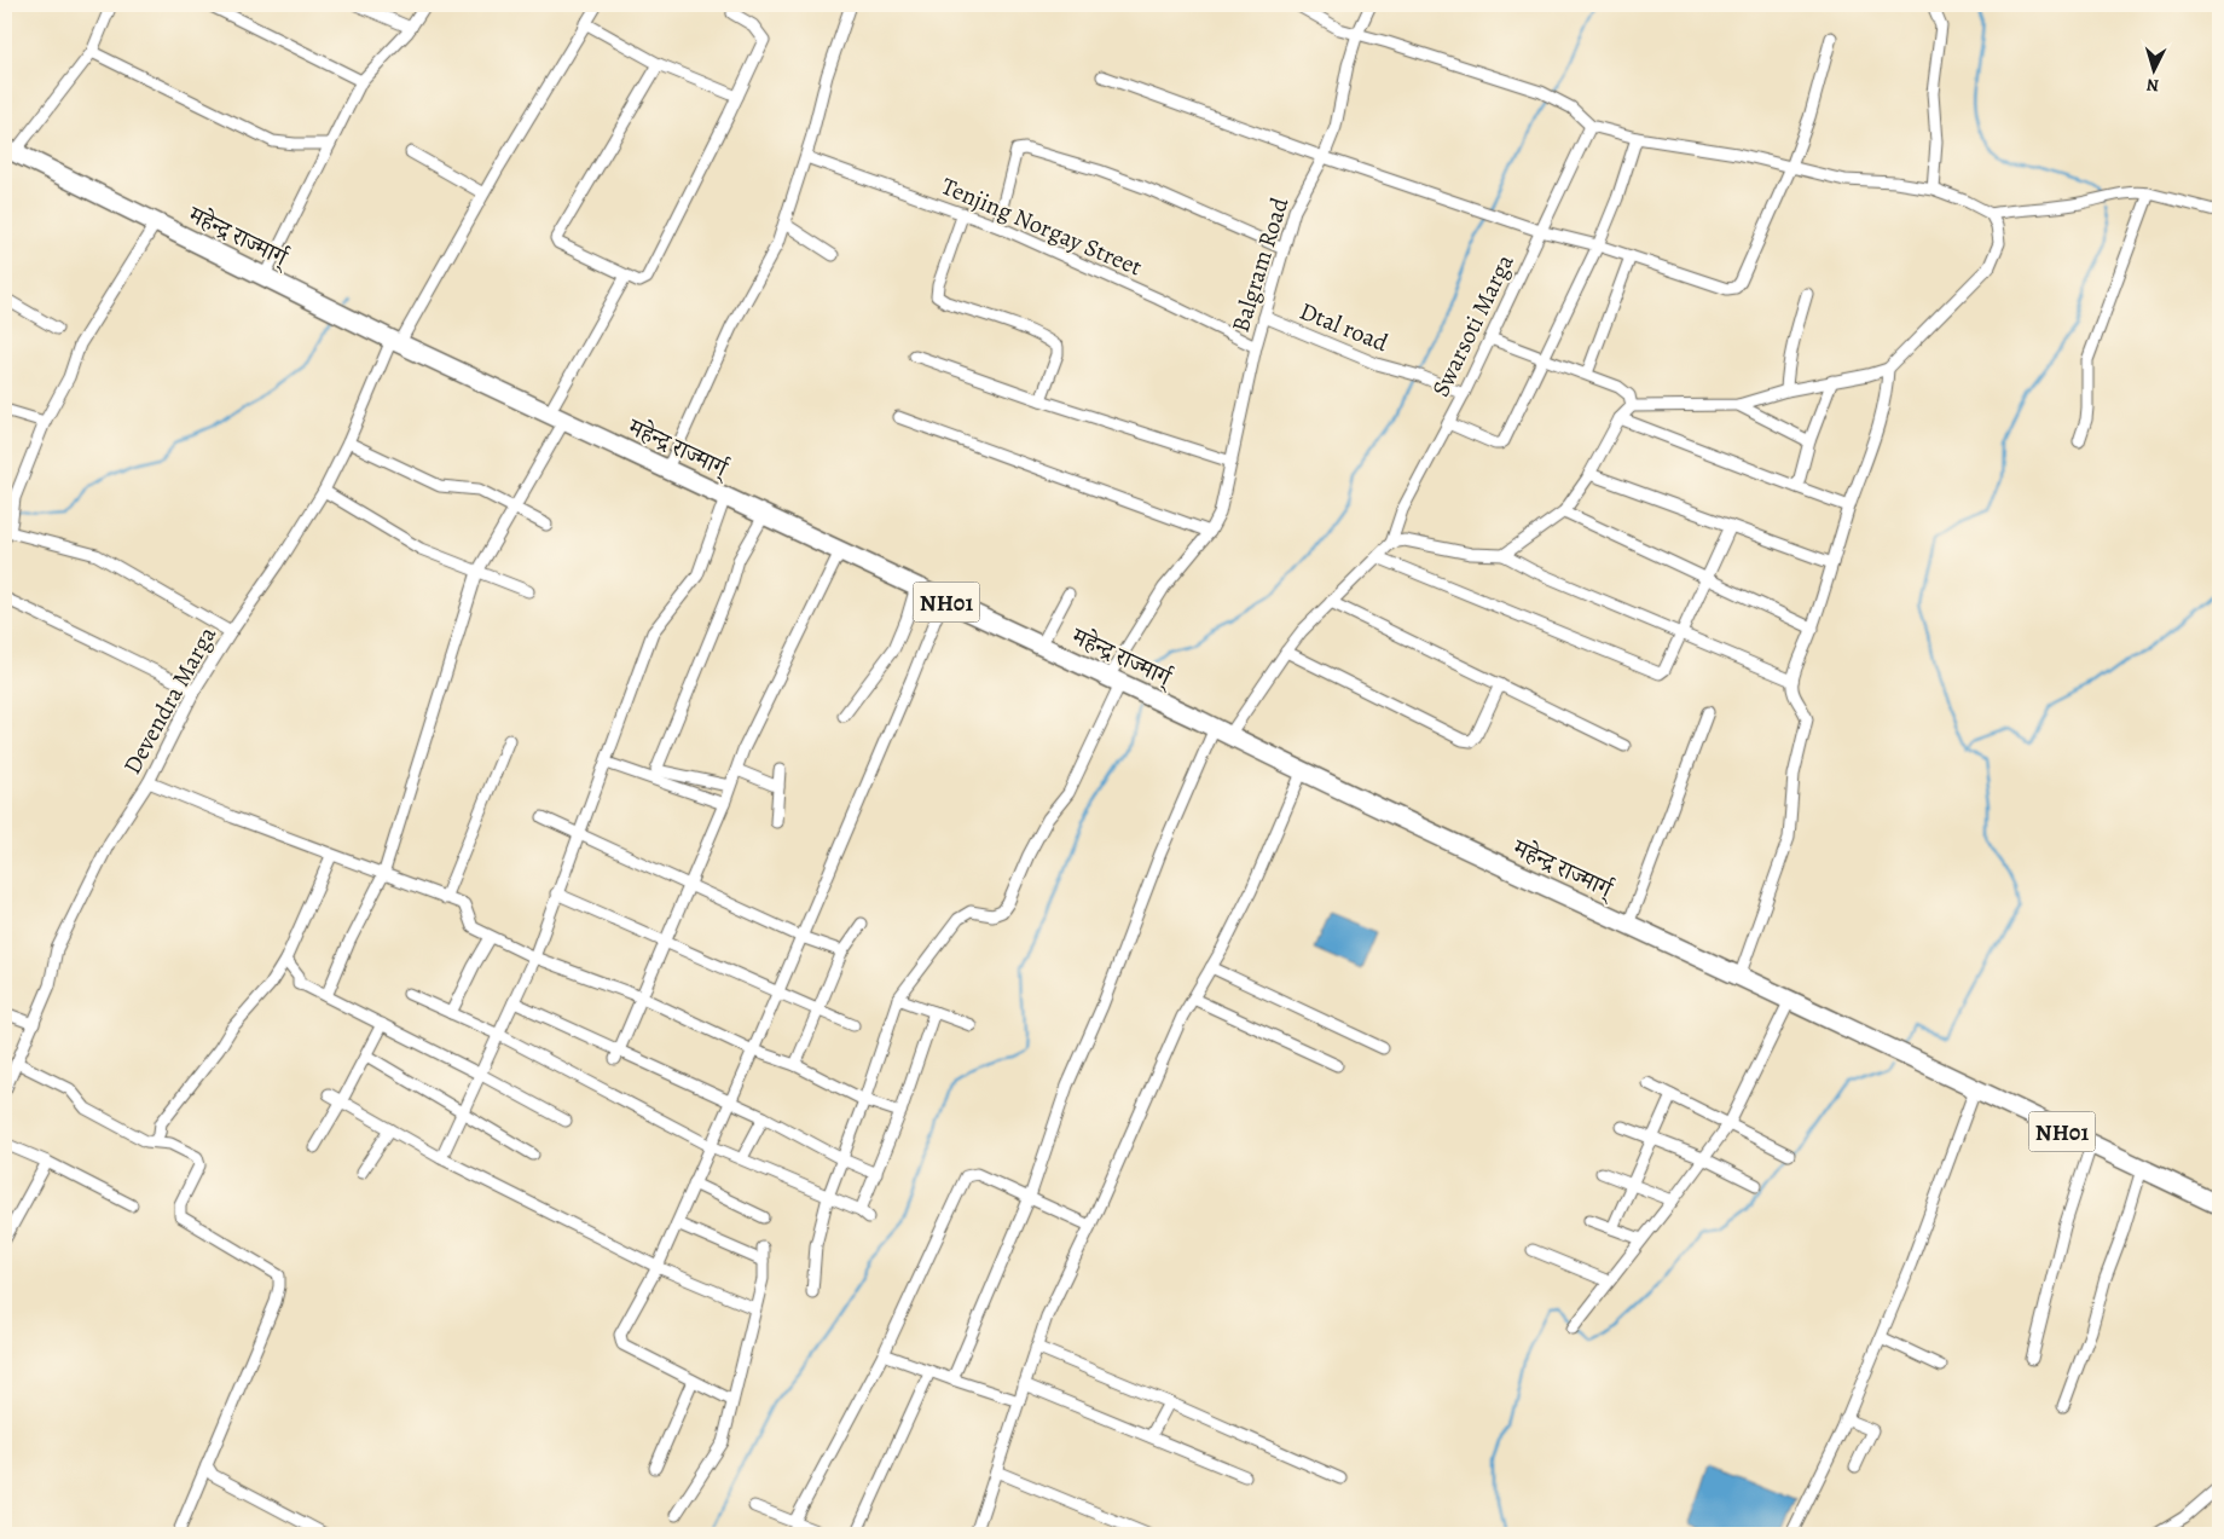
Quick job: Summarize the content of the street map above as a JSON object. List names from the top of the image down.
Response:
{
  "streets": {
    "highway": ["महेन्द्र राज्मार्ग्", "NH01"],
    "street": [
      "Tenjing Norgay Street",
      "Balgram Road",
      "Swarsoti Marga",
      "Dtal road",
      "Devendra Marga"
    ]
  },
  "crossings": [
    ["Tenjing Norgay Street", "Balgram Road"],
    ["महेन्द्र राज्मार्ग्", "Balgram Road"],
    ["महेन्द्र राज्मार्ग्", "Devendra Marga"],
    ["Balgram Road", "Dtal road"],
    ["Swarsoti Marga", "Dtal road"]
  ],
  "north": "bottom"
}
